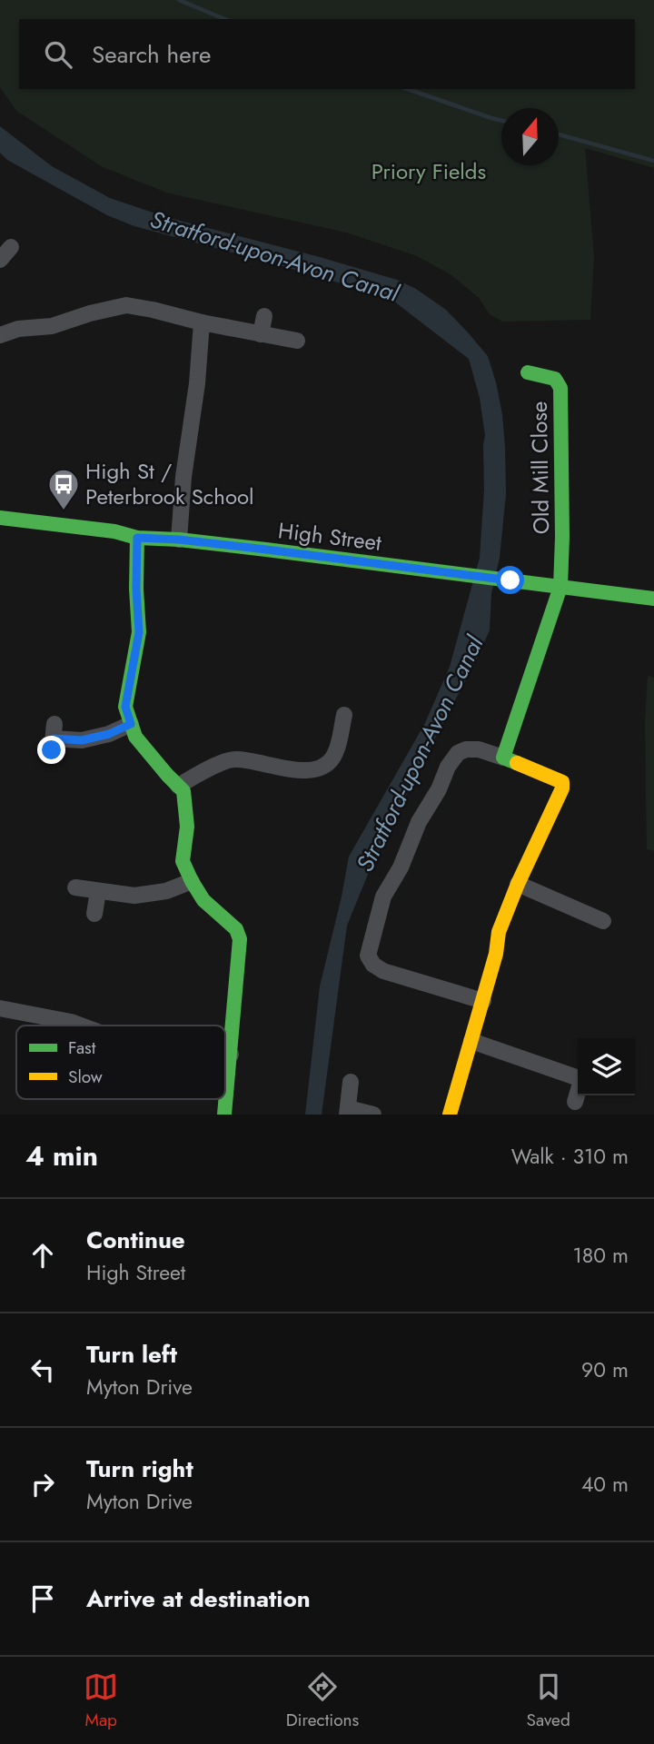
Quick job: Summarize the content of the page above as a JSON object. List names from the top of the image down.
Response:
{
  "streets": {
    "street": ["Old Mill Close", "High Street"]
  },
  "crossings": [
    ["Old Mill Close", "High Street"]
  ],
  "water": ["Stratford-upon-Avon Canal"],
  "parks": ["Priory Fields"],
  "places": {
    "bus stop": ["High St / Peterbrook School"]
  },
  "legend": ["Fast", "Slow"],
  "north": "top",
  "page": {
    "search": "Search here",
    "heading": ["4 min", "Walk · 310 m"],
    "list": [
      ["Continue", "High Street", "180 m"],
      ["Turn left", "Myton Drive", "90 m"],
      ["Turn right", "Myton Drive", "40 m"],
      "Arrive at destination"
    ],
    "nav": ["Map", "Directions", "Saved"]
  }
}
